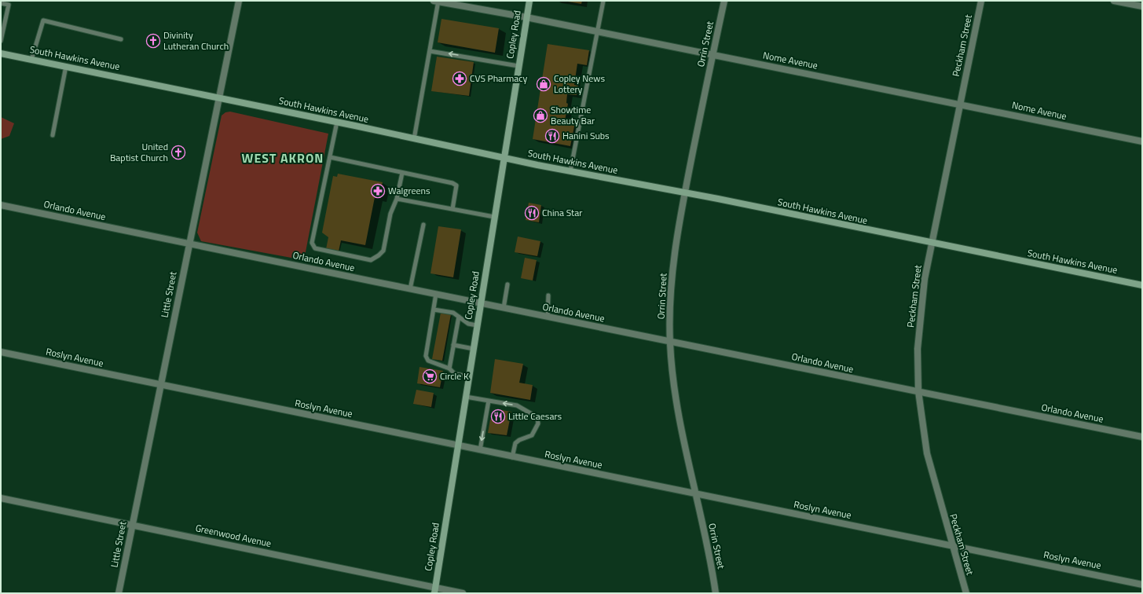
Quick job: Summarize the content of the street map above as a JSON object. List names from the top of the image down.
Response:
{
  "streets": {
    "main road": ["Copley Road", "South Hawkins Avenue"],
    "street": [
      "Orrin Street",
      "Peckham Street",
      "Nome Avenue",
      "Orlando Avenue",
      "Little Street",
      "Roslyn Avenue",
      "Greenwood Avenue"
    ]
  },
  "crossings": [
    ["Copley Road", "South Hawkins Avenue"],
    ["Copley Road", "Nome Avenue"],
    ["Copley Road", "Orlando Avenue"],
    ["Copley Road", "Roslyn Avenue"],
    ["Copley Road", "Greenwood Avenue"],
    ["Orrin Street", "South Hawkins Avenue"],
    ["Orrin Street", "Nome Avenue"],
    ["Orrin Street", "Orlando Avenue"],
    ["Orrin Street", "Roslyn Avenue"],
    ["Peckham Street", "South Hawkins Avenue"],
    ["Peckham Street", "Nome Avenue"],
    ["Peckham Street", "Orlando Avenue"],
    ["Peckham Street", "Roslyn Avenue"],
    ["South Hawkins Avenue", "Little Street"],
    ["Orlando Avenue", "Little Street"],
    ["Little Street", "Roslyn Avenue"],
    ["Little Street", "Greenwood Avenue"]
  ],
  "districts": ["WEST AKRON"],
  "places": {
    "church": ["Divinity Lutheran Church", "United Baptist Church"],
    "pharmacy": ["CVS Pharmacy", "Walgreens"],
    "shop": ["Copley News Lottery", "Showtime Beauty Bar"],
    "restaurant": ["Hanini Subs", "China Star", "Little Caesars"],
    "supermarket": ["Circle K"]
  }
}
